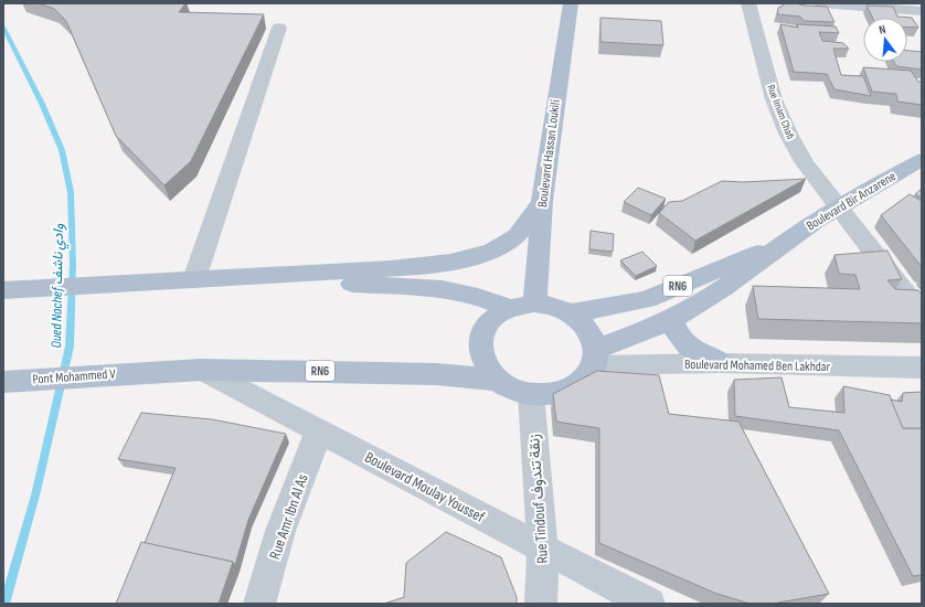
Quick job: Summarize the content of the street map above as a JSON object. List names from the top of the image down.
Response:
{
  "streets": {
    "main road": [
      "Boulevard Hassan Loukili",
      "Boulevard Bir Anzarene",
      "RN6",
      "Pont Mohammed V"
    ],
    "street": [
      "Rue Imam Chafi",
      "Boulevard Mohamed Ben Lakhdar",
      "Boulevard Moulay Youssef",
      "Rue Tindouf زنقة تندوف",
      "Rue Amr Ibn Al As"
    ]
  },
  "crossings": [
    ["Rue Imam Chafi", "Boulevard Bir Anzarene"],
    ["Boulevard Hassan Loukili", "Boulevard Bir Anzarene"],
    ["Boulevard Hassan Loukili", "RN6"],
    ["Boulevard Hassan Loukili", "Boulevard Mohamed Ben Lakhdar"],
    ["Boulevard Hassan Loukili", "Rue Tindouf زنقة تندوف"],
    ["Boulevard Bir Anzarene", "RN6"],
    ["Boulevard Bir Anzarene", "Boulevard Mohamed Ben Lakhdar"],
    ["Boulevard Bir Anzarene", "Rue Tindouf زنقة تندوف"],
    ["RN6", "Boulevard Mohamed Ben Lakhdar"],
    ["RN6", "Pont Mohammed V"],
    ["RN6", "Boulevard Moulay Youssef"],
    ["RN6", "Rue Tindouf زنقة تندوف"],
    ["Boulevard Mohamed Ben Lakhdar", "Rue Tindouf زنقة تندوف"],
    ["Pont Mohammed V", "Boulevard Moulay Youssef"],
    ["Boulevard Moulay Youssef", "Rue Tindouf زنقة تندوف"],
    ["Boulevard Moulay Youssef", "Rue Amr Ibn Al As"]
  ],
  "water": ["Oued Nachef وادي ناشف"],
  "north": "top"
}
